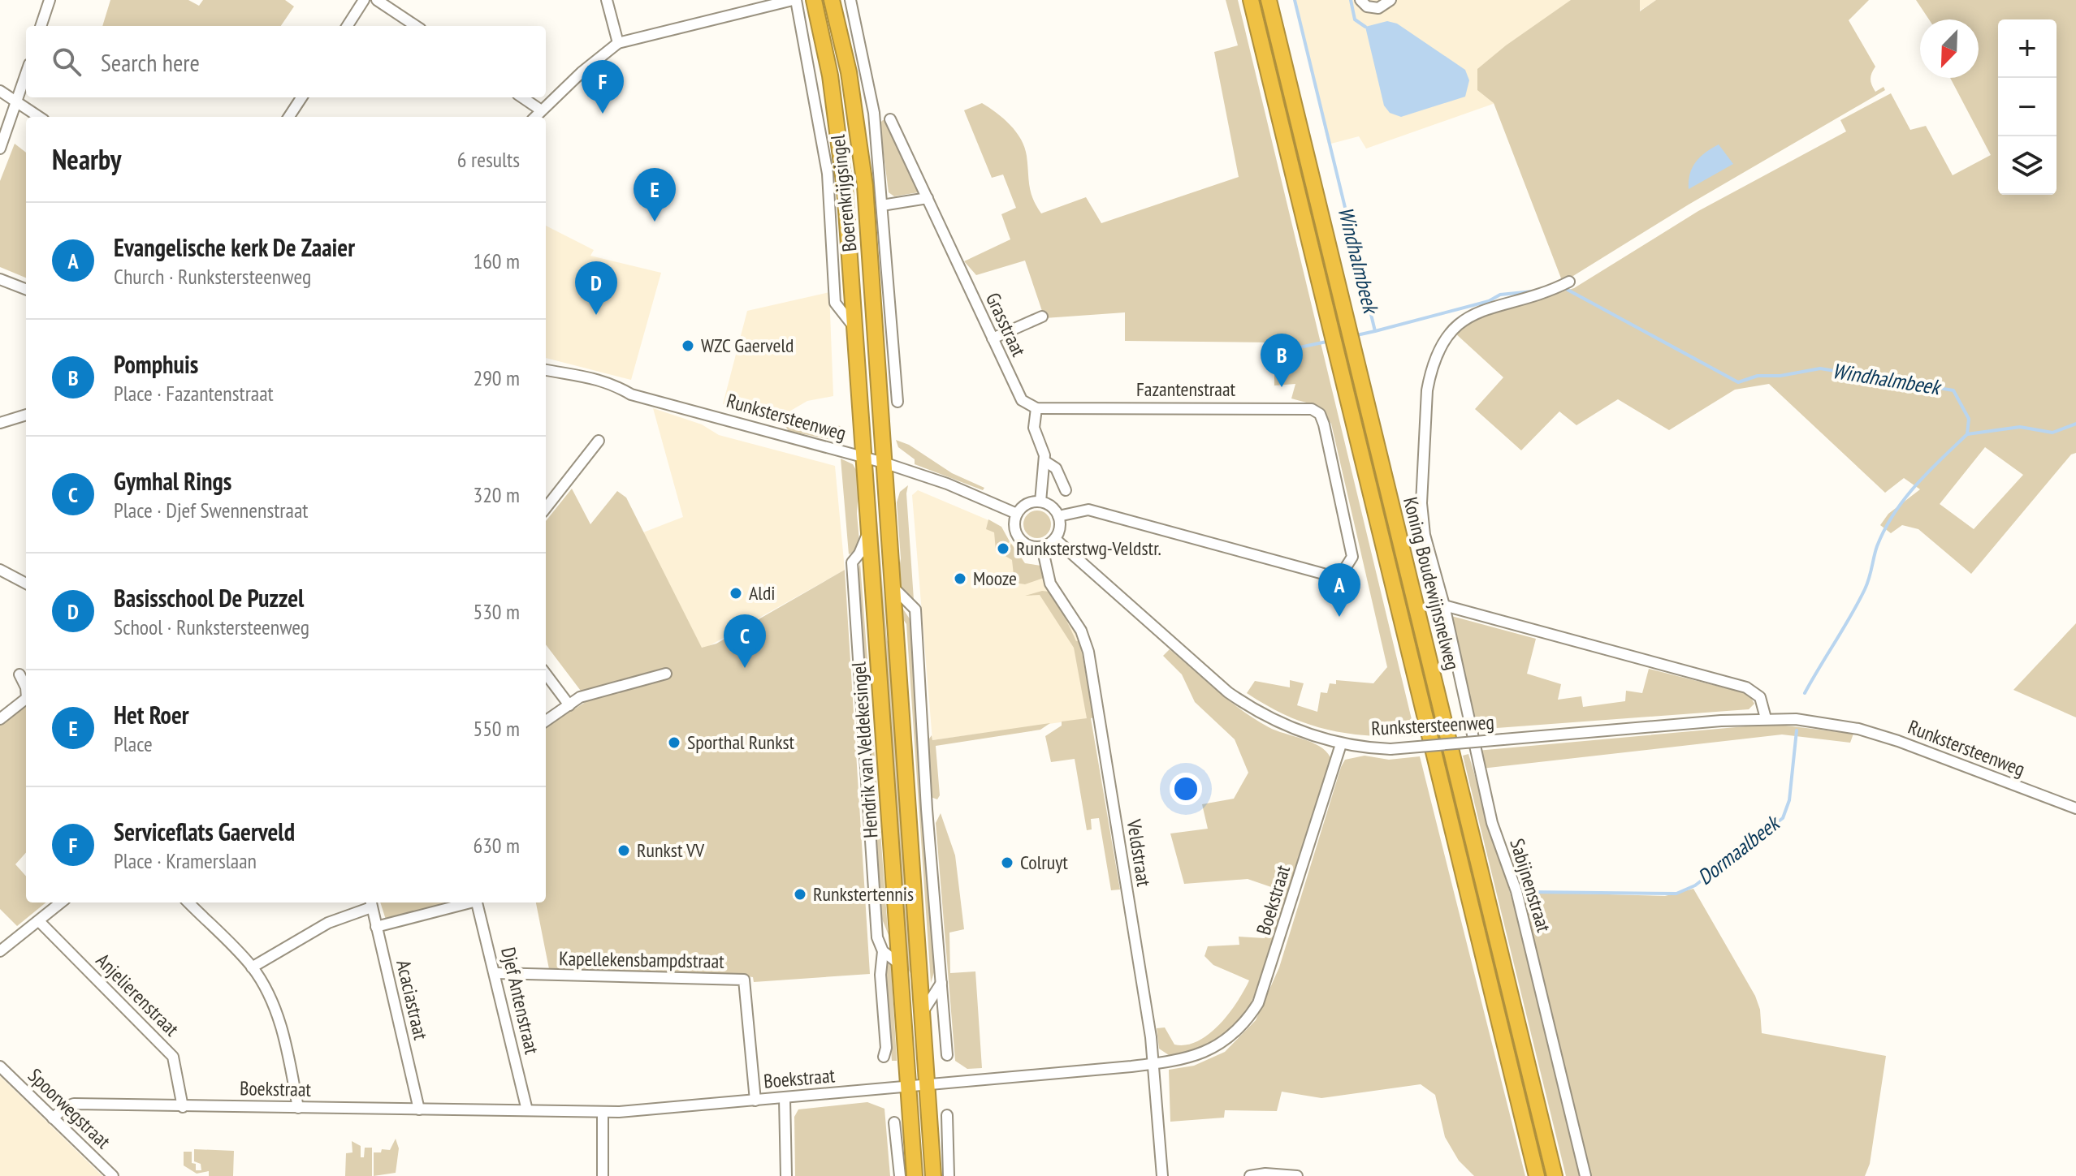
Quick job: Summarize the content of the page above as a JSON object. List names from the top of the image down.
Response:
{
  "streets": {
    "highway": ["Boerenkrijgsingel", "Koning Boudewijnsnelweg", "Hendrik van Veldekesingel"],
    "street": [
      "Grasstraat",
      "Fazantenstraat",
      "Runkstersteenweg",
      "Veldstraat",
      "Sabijnenstraat",
      "Boekstraat",
      "Kapellekensbampdstraat",
      "Anjelierenstraat",
      "Acaciastraat",
      "Djef Antenstraat",
      "Spoorwegstraat"
    ]
  },
  "crossings": [
    ["Boerenkrijgsingel", "Runkstersteenweg"],
    ["Boerenkrijgsingel", "Hendrik van Veldekesingel"],
    ["Grasstraat", "Fazantenstraat"],
    ["Fazantenstraat", "Runkstersteenweg"],
    ["Fazantenstraat", "Veldstraat"],
    ["Runkstersteenweg", "Hendrik van Veldekesingel"],
    ["Runkstersteenweg", "Veldstraat"],
    ["Runkstersteenweg", "Boekstraat"],
    ["Hendrik van Veldekesingel", "Boekstraat"],
    ["Veldstraat", "Boekstraat"],
    ["Boekstraat", "Kapellekensbampdstraat"],
    ["Boekstraat", "Anjelierenstraat"],
    ["Boekstraat", "Acaciastraat"],
    ["Boekstraat", "Djef Antenstraat"],
    ["Boekstraat", "Spoorwegstraat"],
    ["Kapellekensbampdstraat", "Djef Antenstraat"]
  ],
  "water": ["Windhalmbeek", "Dormaalbeek"],
  "places": [
    "WZC Gaerveld",
    "Runksterstwg-Veldstr.",
    "Mooze",
    "Aldi",
    "Sporthal Runkst",
    "Runkst VV",
    "Colruyt",
    "Runkstertennis"
  ],
  "north": "bottom left",
  "page": {
    "map_buttons": ["+", "−"],
    "search": "Search here",
    "pins": [
      "F",
      "E",
      "D",
      "B",
      "A",
      "C"
    ],
    "heading": ["Nearby", "6 results"],
    "list": [
      {
        "mark": "A",
        "name": "Evangelische kerk De Zaaier",
        "note": "Church · Runkstersteenweg",
        "value": "160 m"
      },
      {
        "mark": "B",
        "name": "Pomphuis",
        "note": "Place · Fazantenstraat",
        "value": "290 m"
      },
      {
        "mark": "C",
        "name": "Gymhal Rings",
        "note": "Place · Djef Swennenstraat",
        "value": "320 m"
      },
      {
        "mark": "D",
        "name": "Basisschool De Puzzel",
        "note": "School · Runkstersteenweg",
        "value": "530 m"
      },
      {
        "mark": "E",
        "name": "Het Roer",
        "note": "Place",
        "value": "550 m"
      },
      {
        "mark": "F",
        "name": "Serviceflats Gaerveld",
        "note": "Place · Kramerslaan",
        "value": "630 m"
      }
    ]
  }
}
